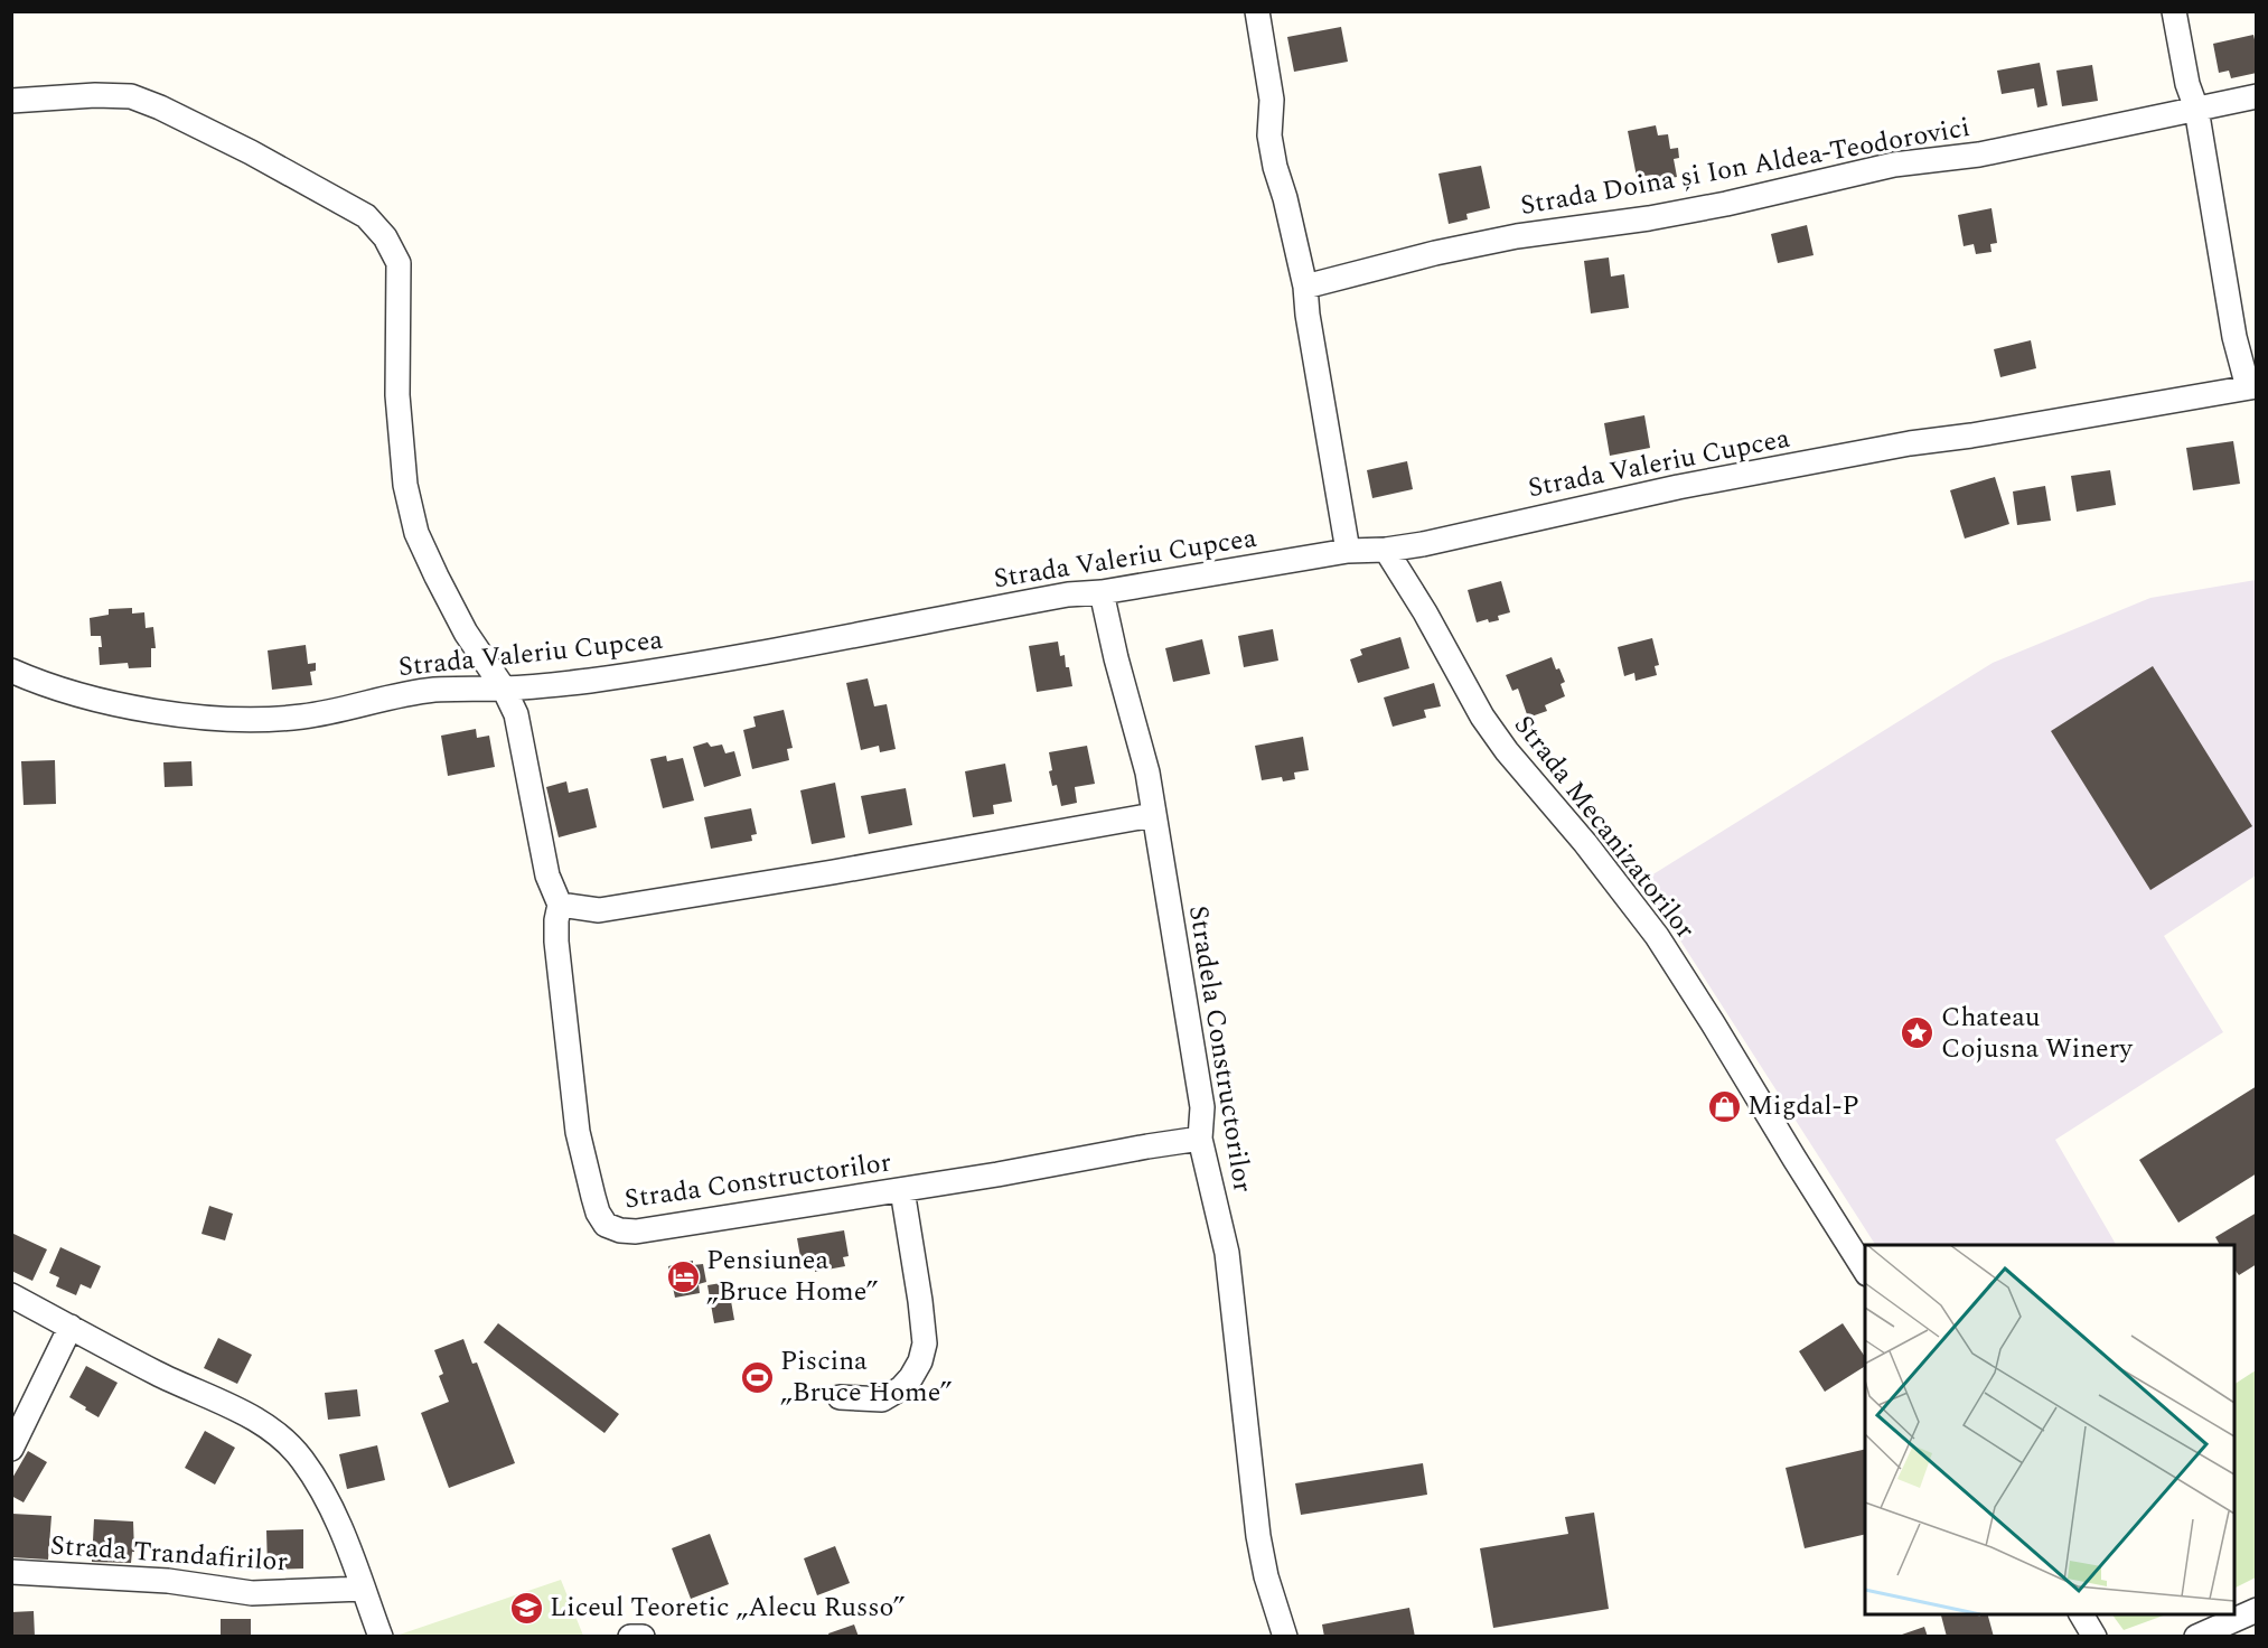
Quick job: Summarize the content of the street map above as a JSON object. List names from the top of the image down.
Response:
{
  "streets": {
    "street": [
      "Strada Doina și Ion Aldea-Teodorovici",
      "Strada Valeriu Cupcea",
      "Strada Mecanizatorilor",
      "Stradela Constructorilor",
      "Strada Constructorilor",
      "Strada Trandafirilor"
    ]
  },
  "crossings": [
    ["Strada Doina și Ion Aldea-Teodorovici", "Strada Valeriu Cupcea"],
    ["Strada Valeriu Cupcea", "Strada Mecanizatorilor"],
    ["Strada Valeriu Cupcea", "Stradela Constructorilor"],
    ["Strada Valeriu Cupcea", "Strada Constructorilor"],
    ["Stradela Constructorilor", "Strada Constructorilor"]
  ],
  "places": {
    "place": ["Chateau Cojusna Winery"],
    "shop": ["Migdal-P"],
    "hotel": ["Pensiunea „Bruce Home”"],
    "sports": ["Piscina „Bruce Home”"],
    "school or university": ["Liceul Teoretic „Alecu Russo”"]
  }
}
